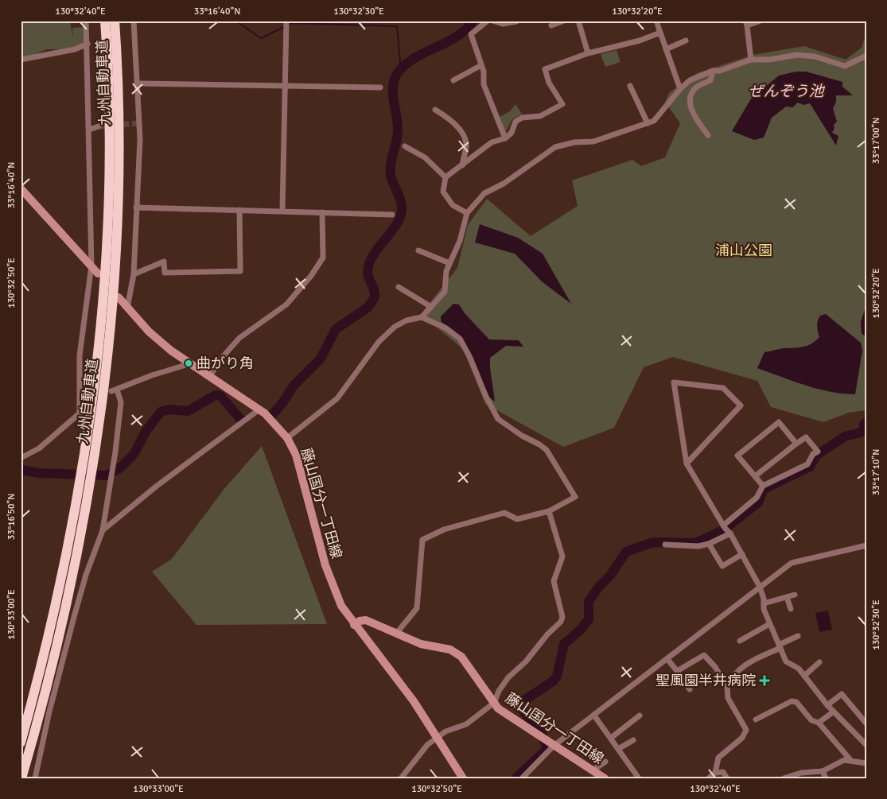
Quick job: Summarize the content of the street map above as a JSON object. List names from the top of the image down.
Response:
{
  "streets": {
    "highway": ["九州自動車道"],
    "main road": ["藤山国分一丁田線"]
  },
  "water": ["ぜんぞう池"],
  "parks": ["浦山公園"],
  "places": {
    "other": ["曲がり角"],
    "health": ["聖風園半井病院"]
  },
  "coordinates": [
    "130°32'40\"E",
    "33°16'40\"N",
    "130°32'30\"E",
    "130°32'20\"E",
    "33°17'00\"N",
    "130°32'50\"E",
    "33°17'10\"N",
    "33°16'50\"N",
    "130°33'00\"E"
  ]
}
